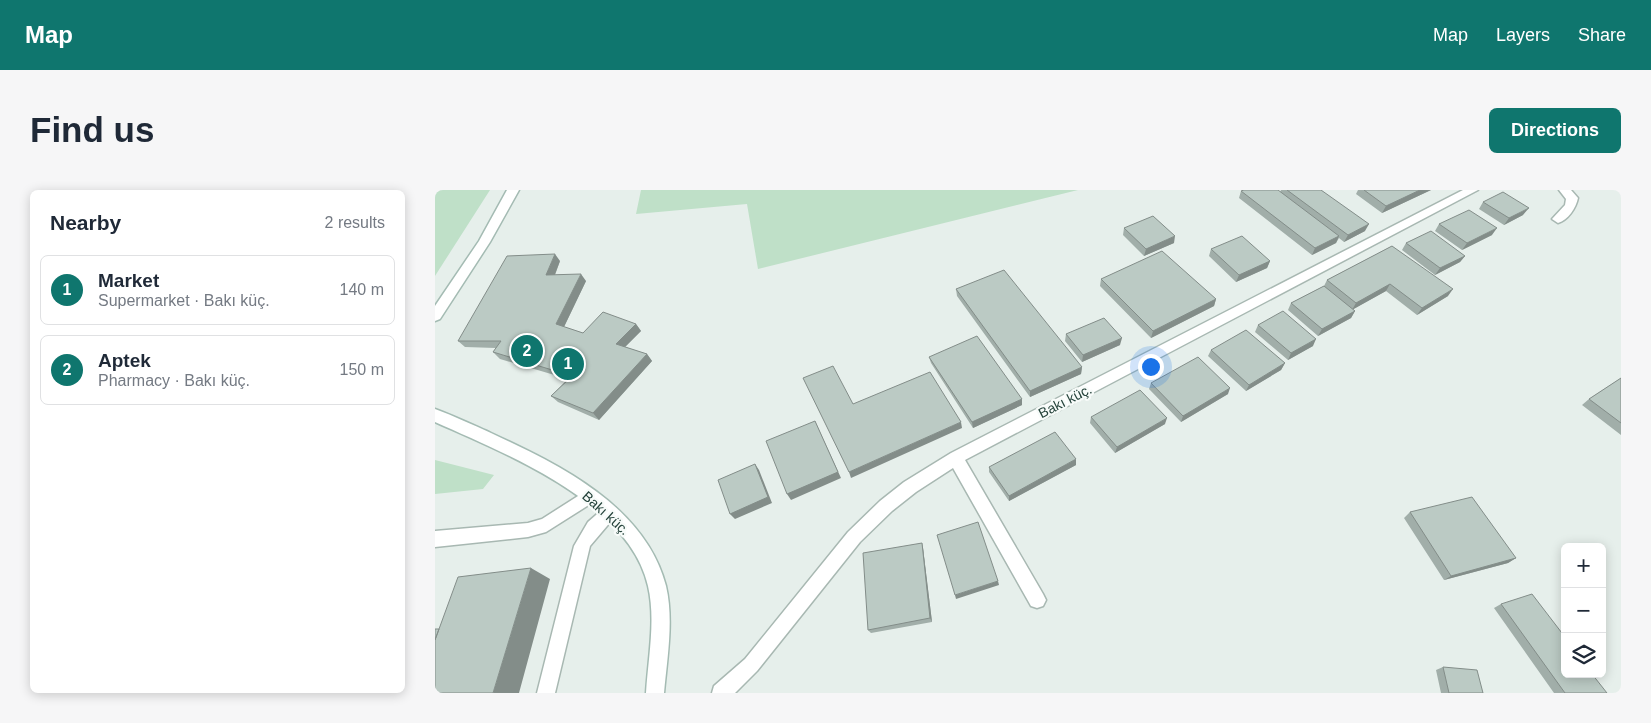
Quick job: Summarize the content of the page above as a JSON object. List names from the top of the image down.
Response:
{
  "streets": {
    "street": ["Bakı küç."]
  },
  "page": {
    "header": "Map",
    "nav": ["Map", "Layers", "Share"],
    "buttons": "Directions",
    "title": "Find us",
    "heading": ["Nearby", "2 results"],
    "list": [
      {
        "mark": "1",
        "name": "Market",
        "note": "Supermarket · Bakı küç.",
        "value": "140 m"
      },
      {
        "mark": "2",
        "name": "Aptek",
        "note": "Pharmacy · Bakı küç.",
        "value": "150 m"
      }
    ],
    "pins": ["2", "1"],
    "map_buttons": ["+", "−"]
  }
}
